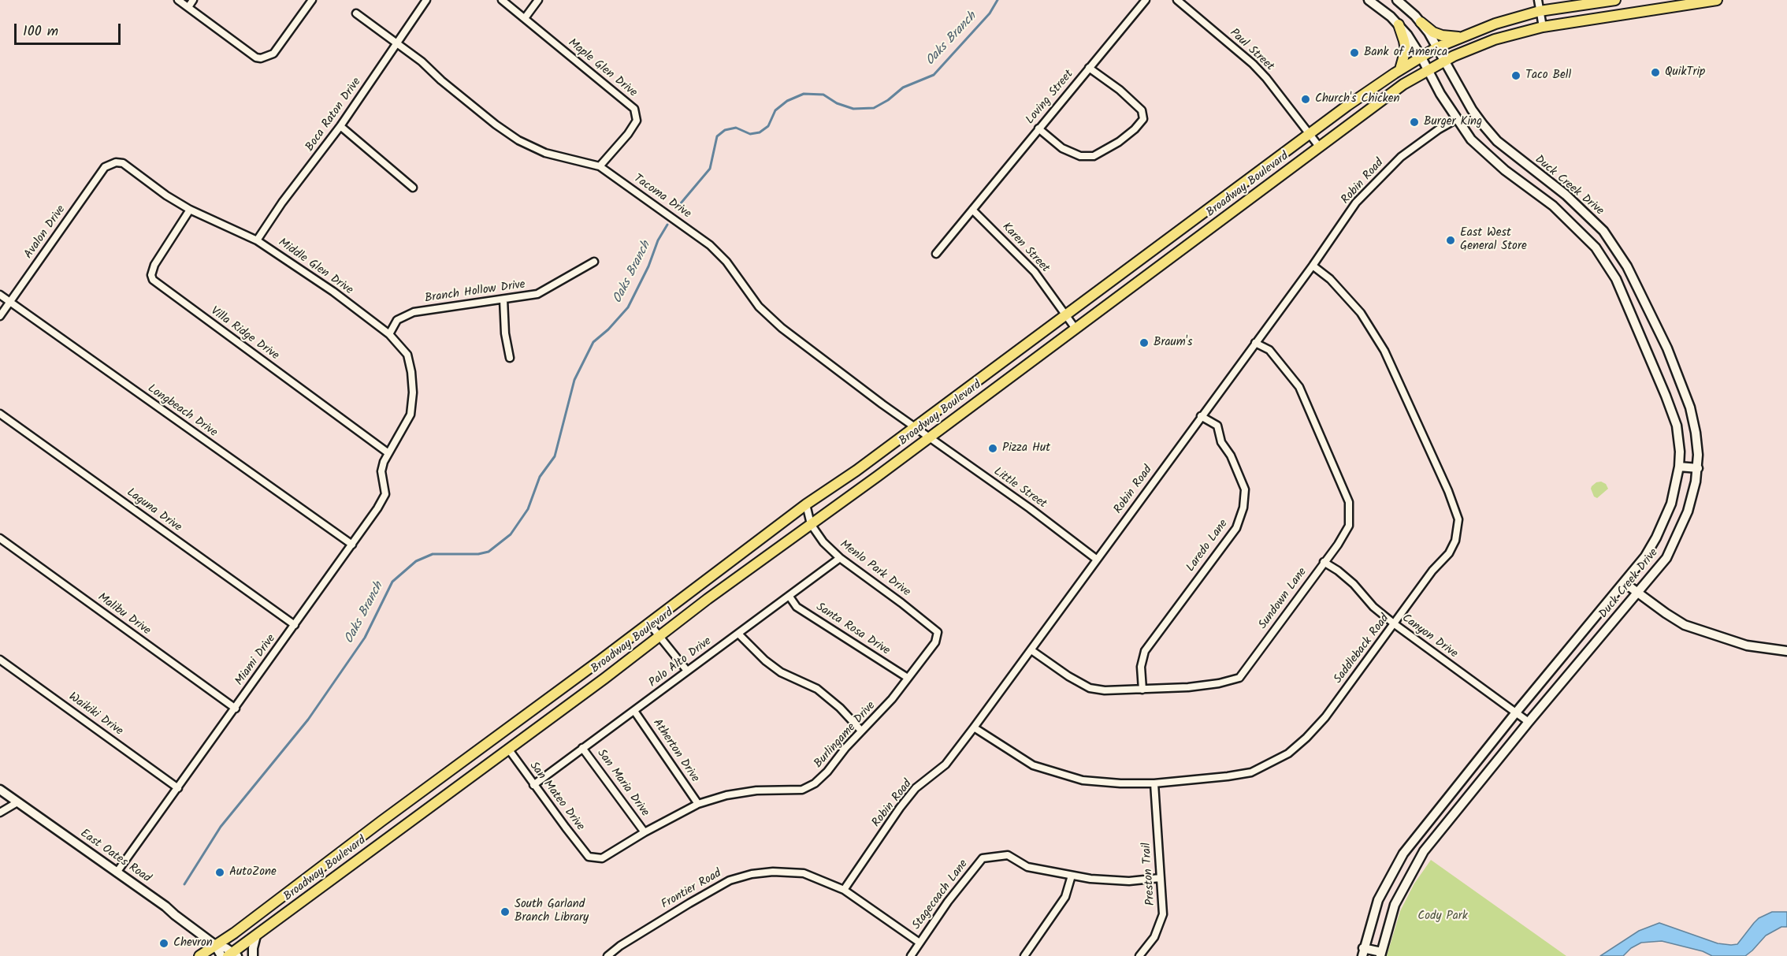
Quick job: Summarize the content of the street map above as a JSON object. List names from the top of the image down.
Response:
{
  "streets": {
    "main road": ["Broadway Boulevard", "Duck Creek Drive", "East Oates Road"],
    "street": [
      "Paul Street",
      "Maple Glen Drive",
      "Loving Street",
      "Boca Raton Drive",
      "Robin Road",
      "Tacoma Drive",
      "Avalon Drive",
      "Karen Street",
      "Middle Glen Drive",
      "Branch Hollow Drive",
      "Villa Ridge Drive",
      "Longbeach Drive",
      "Little Street",
      "Laguna Drive",
      "Laredo Lane",
      "Menlo Park Drive",
      "Sundown Lane",
      "Malibu Drive",
      "Santa Rosa Drive",
      "Canyon Drive",
      "Saddleback Road",
      "Miami Drive",
      "Palo Alto Drive",
      "Waikiki Drive",
      "Burlingame Drive",
      "Atherton Drive",
      "San Maria Drive",
      "San Mateo Drive",
      "Preston Trail",
      "Frontier Road",
      "Stagecoach Lane"
    ]
  },
  "crossings": [
    ["Paul Street", "Broadway Boulevard"],
    ["Maple Glen Drive", "Tacoma Drive"],
    ["Loving Street", "Karen Street"],
    ["Boca Raton Drive", "Tacoma Drive"],
    ["Boca Raton Drive", "Middle Glen Drive"],
    ["Robin Road", "Duck Creek Drive"],
    ["Robin Road", "Little Street"],
    ["Robin Road", "Laredo Lane"],
    ["Robin Road", "Sundown Lane"],
    ["Robin Road", "Saddleback Road"],
    ["Robin Road", "Frontier Road"],
    ["Broadway Boulevard", "Duck Creek Drive"],
    ["Broadway Boulevard", "Tacoma Drive"],
    ["Broadway Boulevard", "Karen Street"],
    ["Broadway Boulevard", "Little Street"],
    ["Broadway Boulevard", "Menlo Park Drive"],
    ["Broadway Boulevard", "San Mateo Drive"],
    ["Broadway Boulevard", "East Oates Road"],
    ["Duck Creek Drive", "Canyon Drive"],
    ["Tacoma Drive", "Little Street"],
    ["Avalon Drive", "Middle Glen Drive"],
    ["Avalon Drive", "Longbeach Drive"],
    ["Middle Glen Drive", "Branch Hollow Drive"],
    ["Middle Glen Drive", "Villa Ridge Drive"],
    ["Middle Glen Drive", "Miami Drive"],
    ["Villa Ridge Drive", "Miami Drive"],
    ["Longbeach Drive", "Miami Drive"],
    ["Laguna Drive", "Miami Drive"],
    ["Laredo Lane", "Sundown Lane"],
    ["Menlo Park Drive", "Palo Alto Drive"],
    ["Menlo Park Drive", "Burlingame Drive"],
    ["Sundown Lane", "Canyon Drive"],
    ["Malibu Drive", "Miami Drive"],
    ["Santa Rosa Drive", "Palo Alto Drive"],
    ["Santa Rosa Drive", "Burlingame Drive"],
    ["Canyon Drive", "Saddleback Road"],
    ["Saddleback Road", "Preston Trail"],
    ["Miami Drive", "Waikiki Drive"],
    ["Miami Drive", "East Oates Road"],
    ["Palo Alto Drive", "Atherton Drive"],
    ["Palo Alto Drive", "San Maria Drive"],
    ["Palo Alto Drive", "San Mateo Drive"],
    ["Burlingame Drive", "Atherton Drive"],
    ["Burlingame Drive", "San Maria Drive"],
    ["Burlingame Drive", "San Mateo Drive"],
    ["Preston Trail", "Stagecoach Lane"],
    ["Frontier Road", "Stagecoach Lane"]
  ],
  "water": ["Oaks Branch"],
  "parks": ["Cody Park"],
  "places": [
    "Bank of America",
    "QuikTrip",
    "Taco Bell",
    "Church's Chicken",
    "Burger King",
    "East West General Store",
    "Braum's",
    "Pizza Hut",
    "AutoZone",
    "South Garland Branch Library",
    "Chevron"
  ],
  "scale_bar": "100 m"
}
